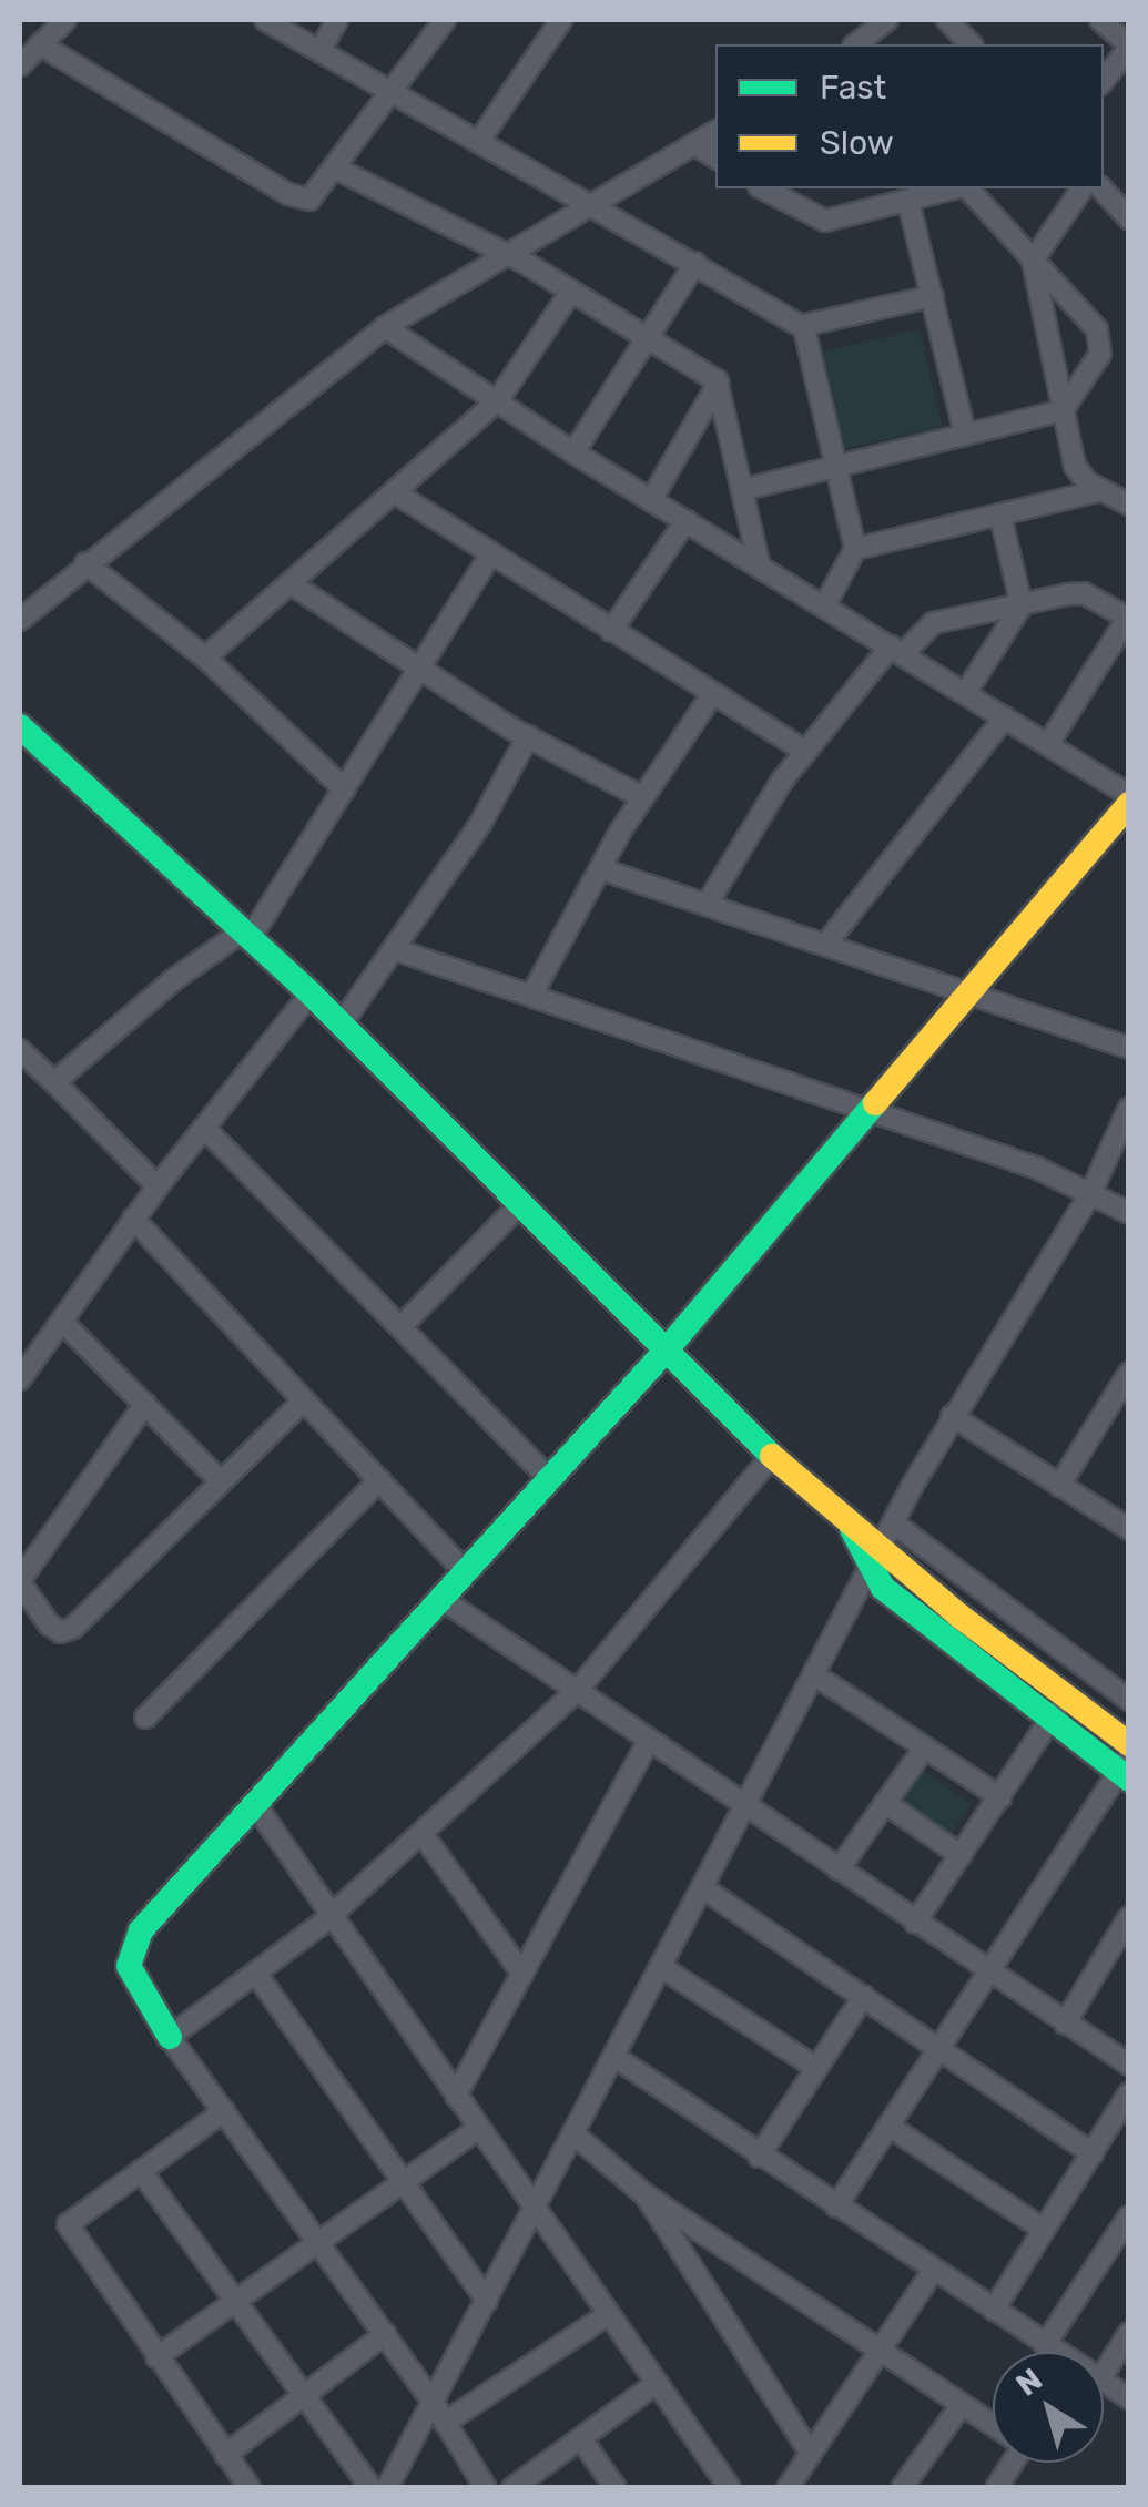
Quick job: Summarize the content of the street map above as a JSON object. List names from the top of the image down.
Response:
{
  "legend": ["Fast", "Slow"],
  "north": "top left"
}
